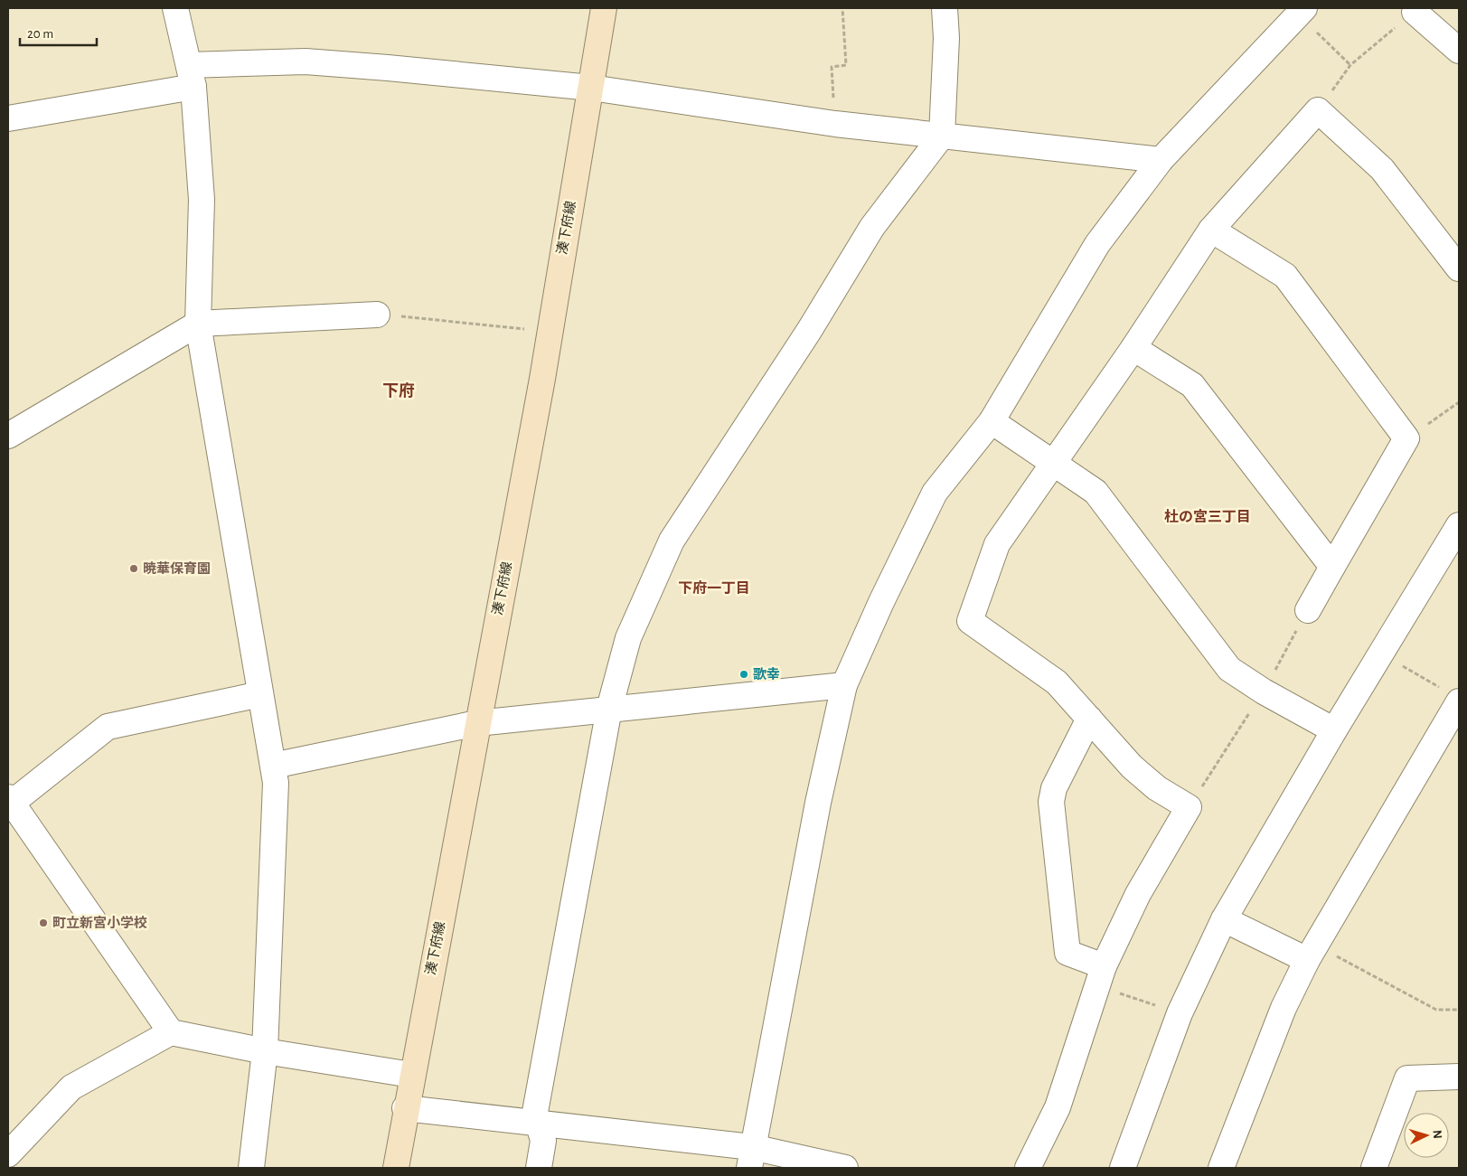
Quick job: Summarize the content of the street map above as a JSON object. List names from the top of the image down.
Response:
{
  "streets": {
    "main road": ["湊下府線"]
  },
  "districts": ["下府", "杜の宮三丁目", "下府一丁目"],
  "places": ["暁華保育園", "歌幸", "町立新宮小学校"],
  "scale_bar": "20 m",
  "north": "right"
}
